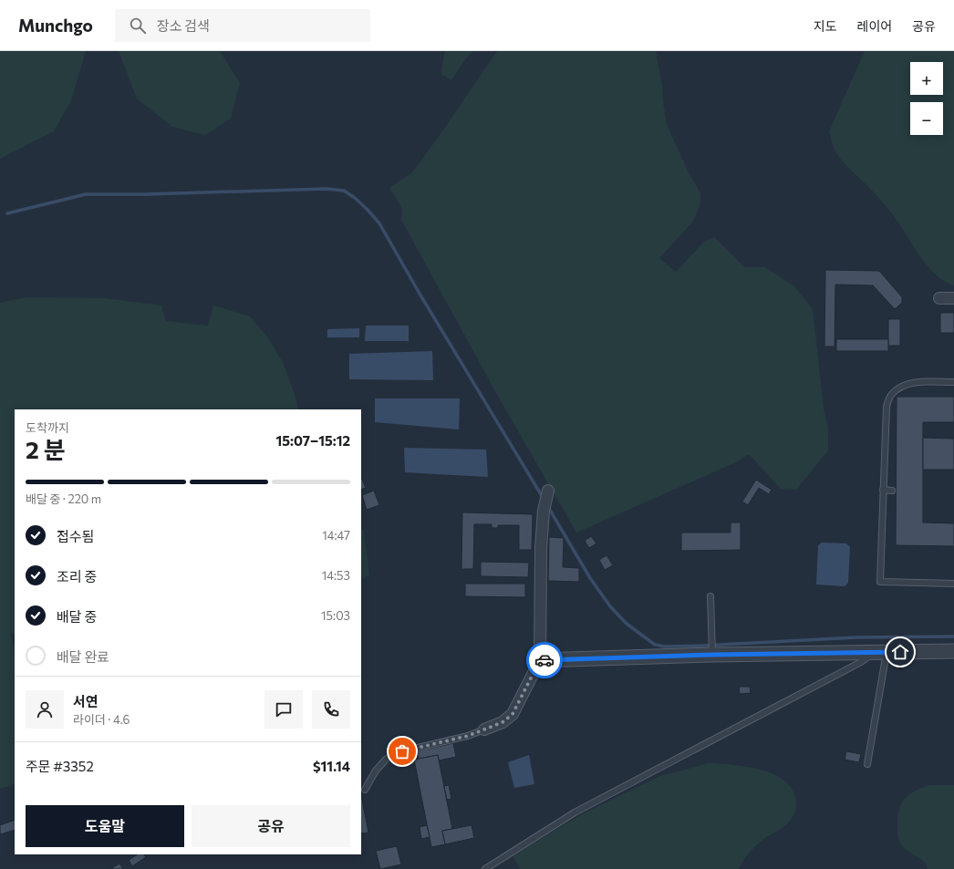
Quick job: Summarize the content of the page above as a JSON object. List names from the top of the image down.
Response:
{
  "page": {
    "header": "Munchgo",
    "search": "장소 검색",
    "nav": ["지도", "레이어", "공유"],
    "map_buttons": ["+", "−"],
    "heading": ["2 분", "도착까지", "15:07–15:12"],
    "panel": [
      "서연",
      "라이더 · 4.6",
      "주문 #3352",
      "$11.14"
    ],
    "bar": "배달 중 · 220 m",
    "list": [
      ["접수됨", "14:47"],
      ["조리 중", "14:53"],
      ["배달 중", "15:03"],
      "배달 완료"
    ],
    "buttons": ["도움말", "공유"]
  }
}
